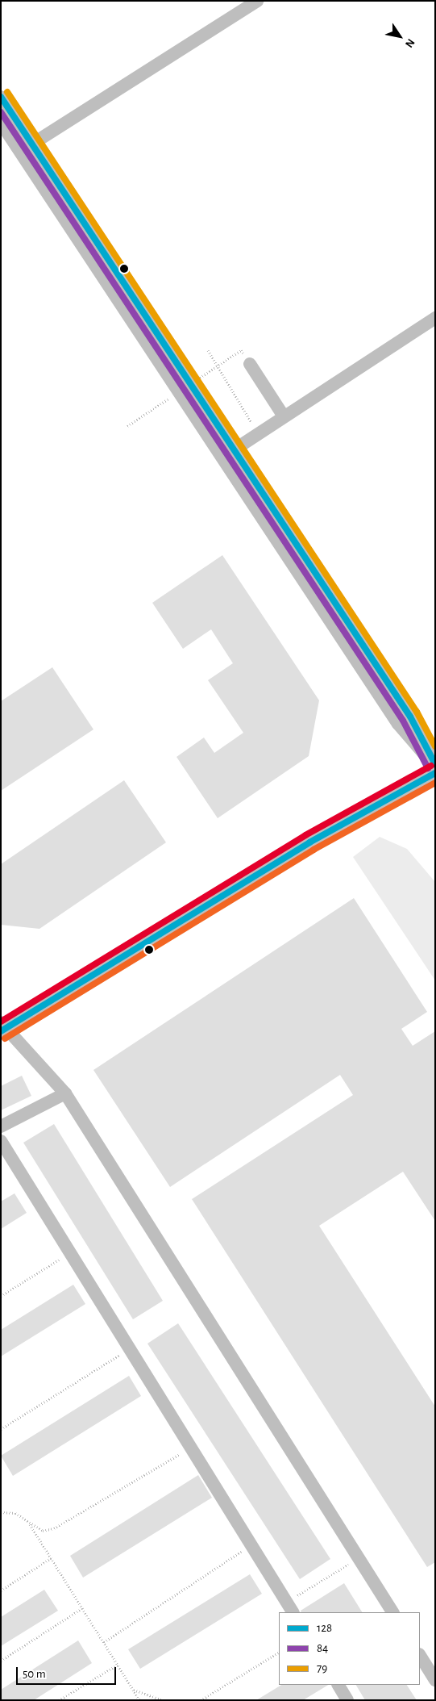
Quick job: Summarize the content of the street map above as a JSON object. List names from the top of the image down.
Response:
{
  "lines": ["transit line 79", "transit line 128", "transit line 84"],
  "legend": ["128", "84", "79"],
  "scale_bar": "50 m",
  "north": "bottom right"
}
